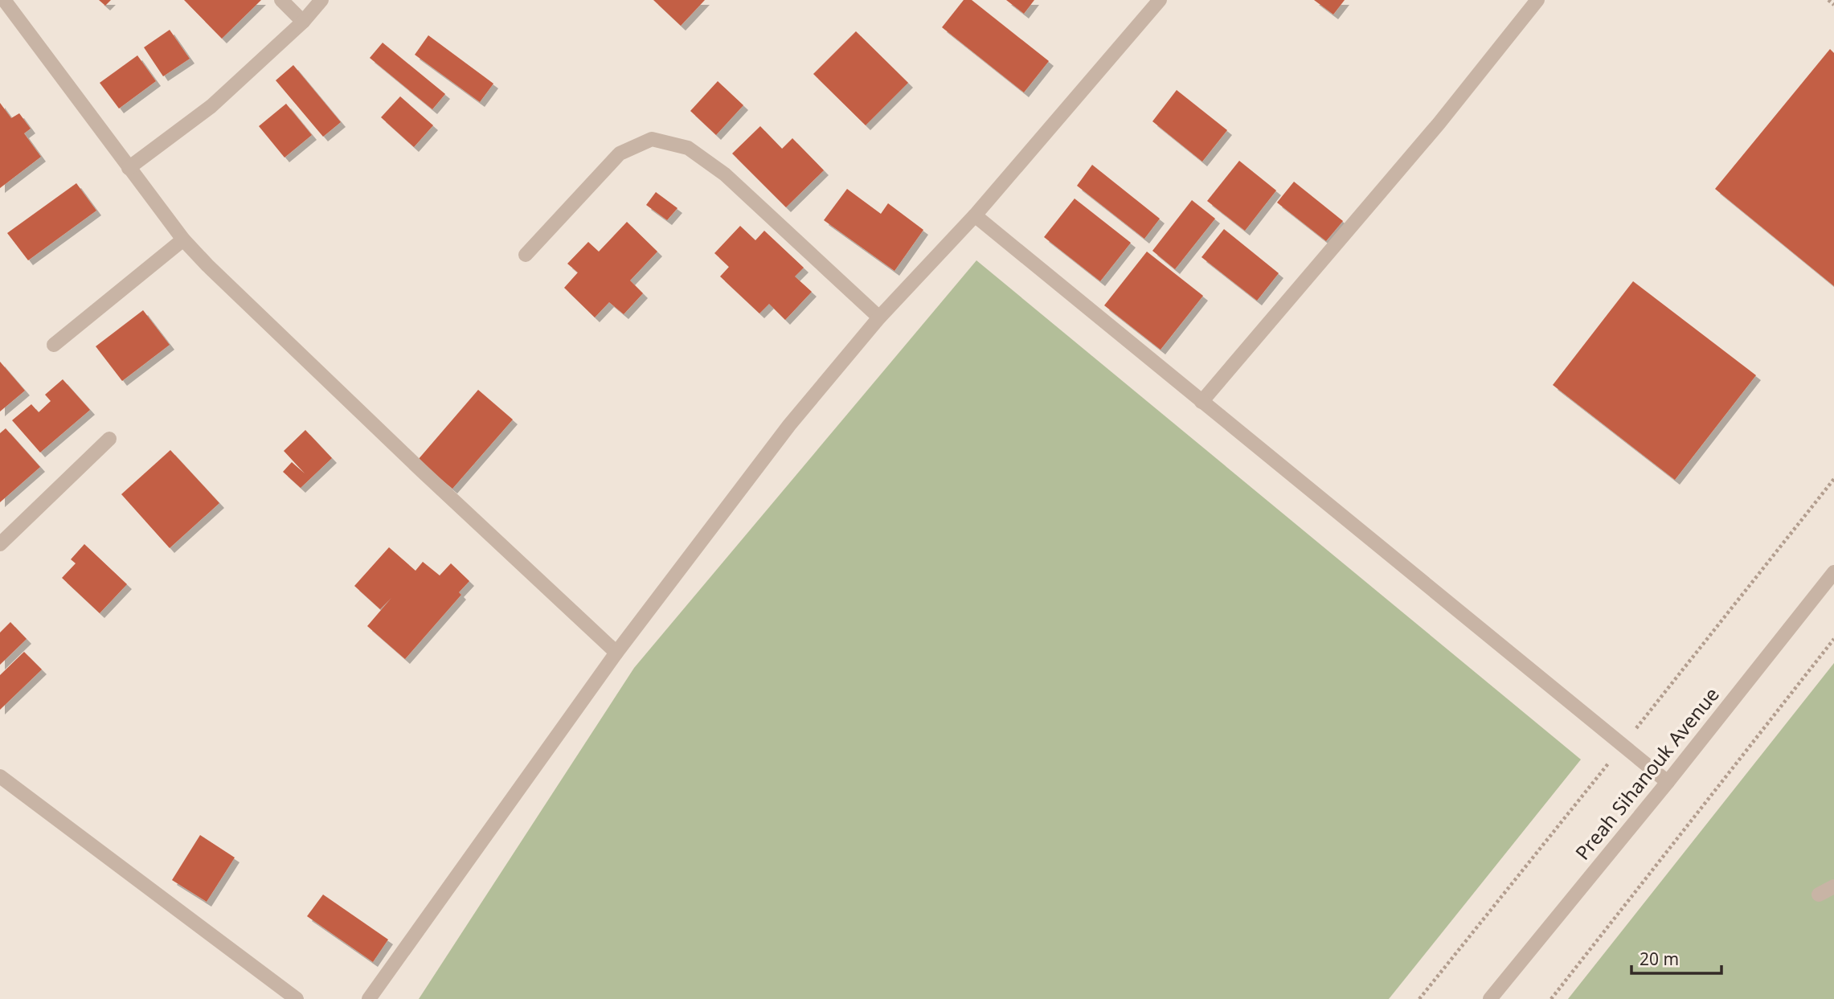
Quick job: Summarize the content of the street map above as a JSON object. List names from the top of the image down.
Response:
{
  "streets": {
    "street": ["Preah Sihanouk Avenue"]
  },
  "scale_bar": "20 m"
}
